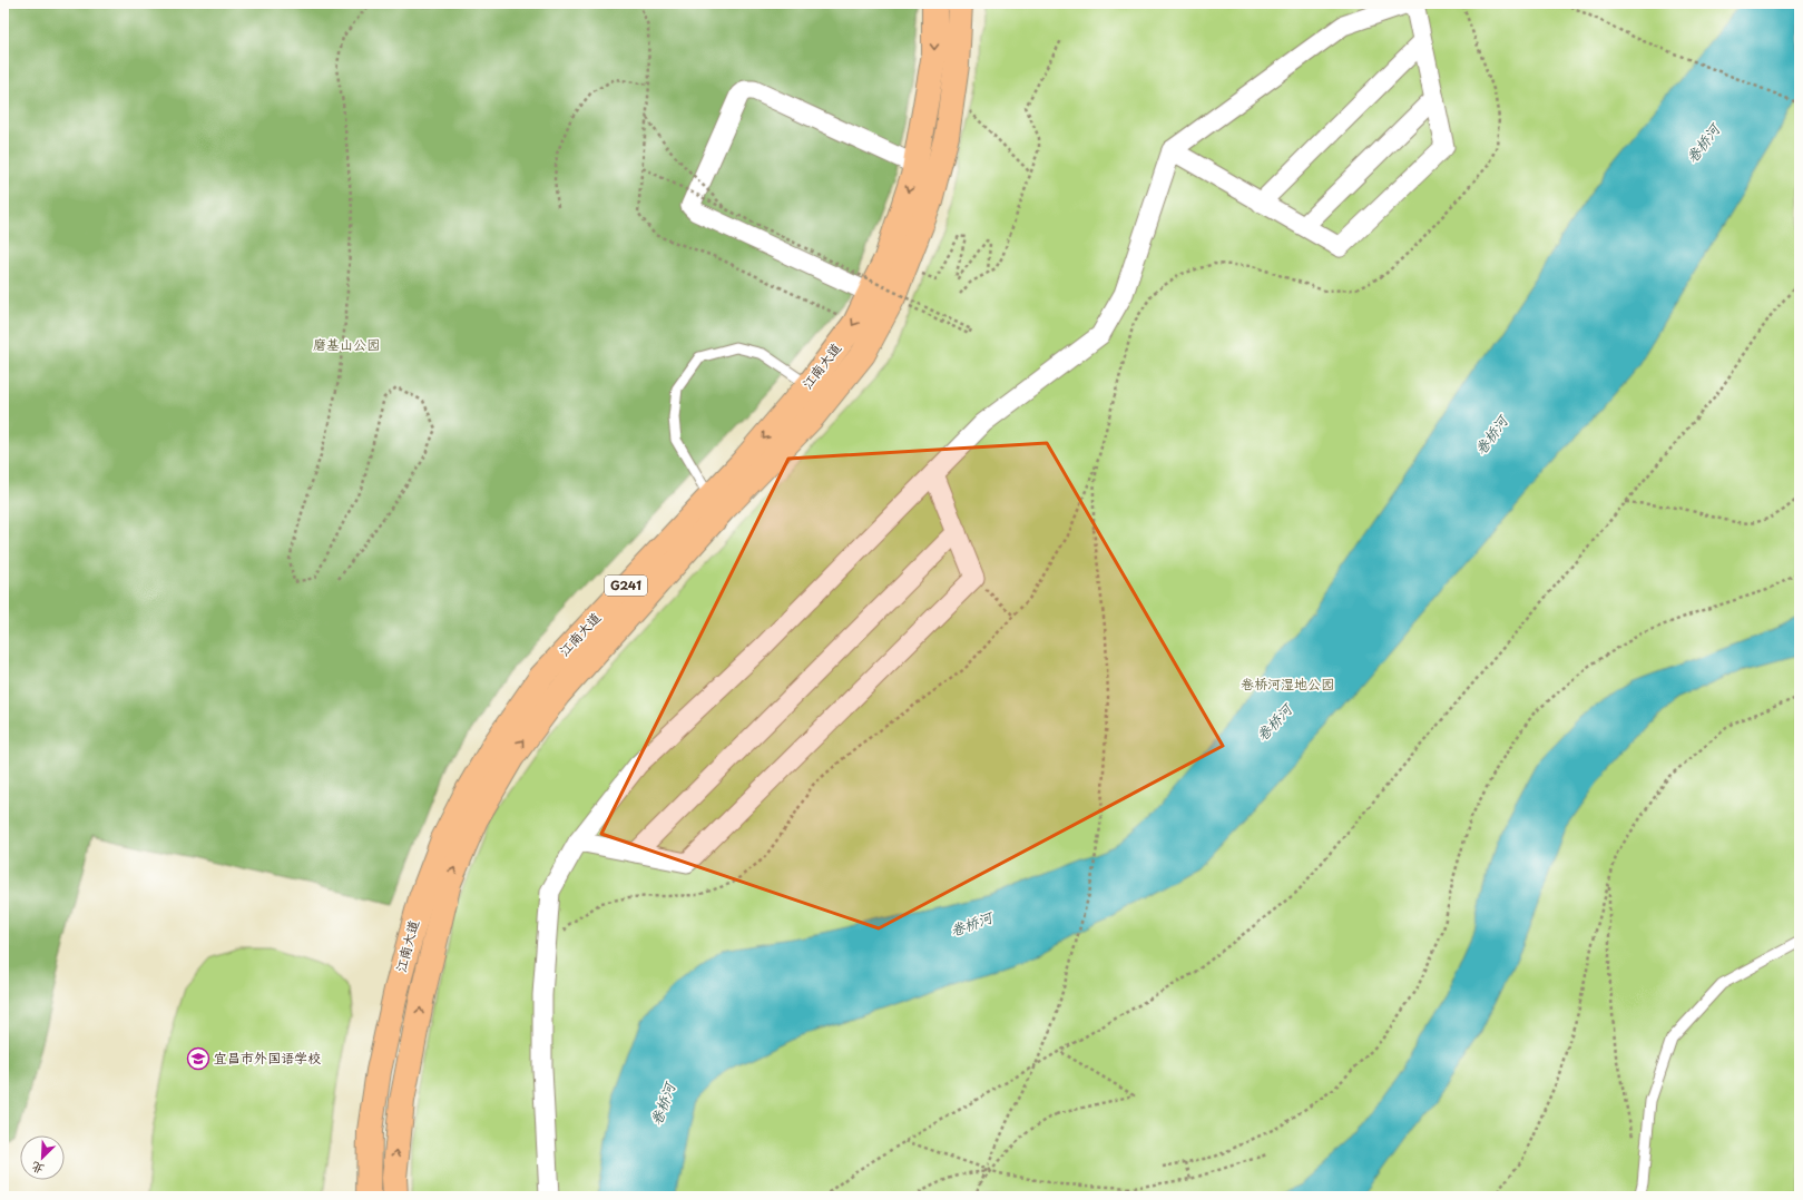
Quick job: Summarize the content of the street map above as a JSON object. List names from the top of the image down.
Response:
{
  "streets": {
    "highway": ["江南大道", "G241"]
  },
  "water": ["卷桥河"],
  "parks": ["磨基山公园", "卷桥河湿地公园"],
  "places": {
    "school or university": ["宜昌市外国语学校"]
  },
  "north": "bottom left"
}
